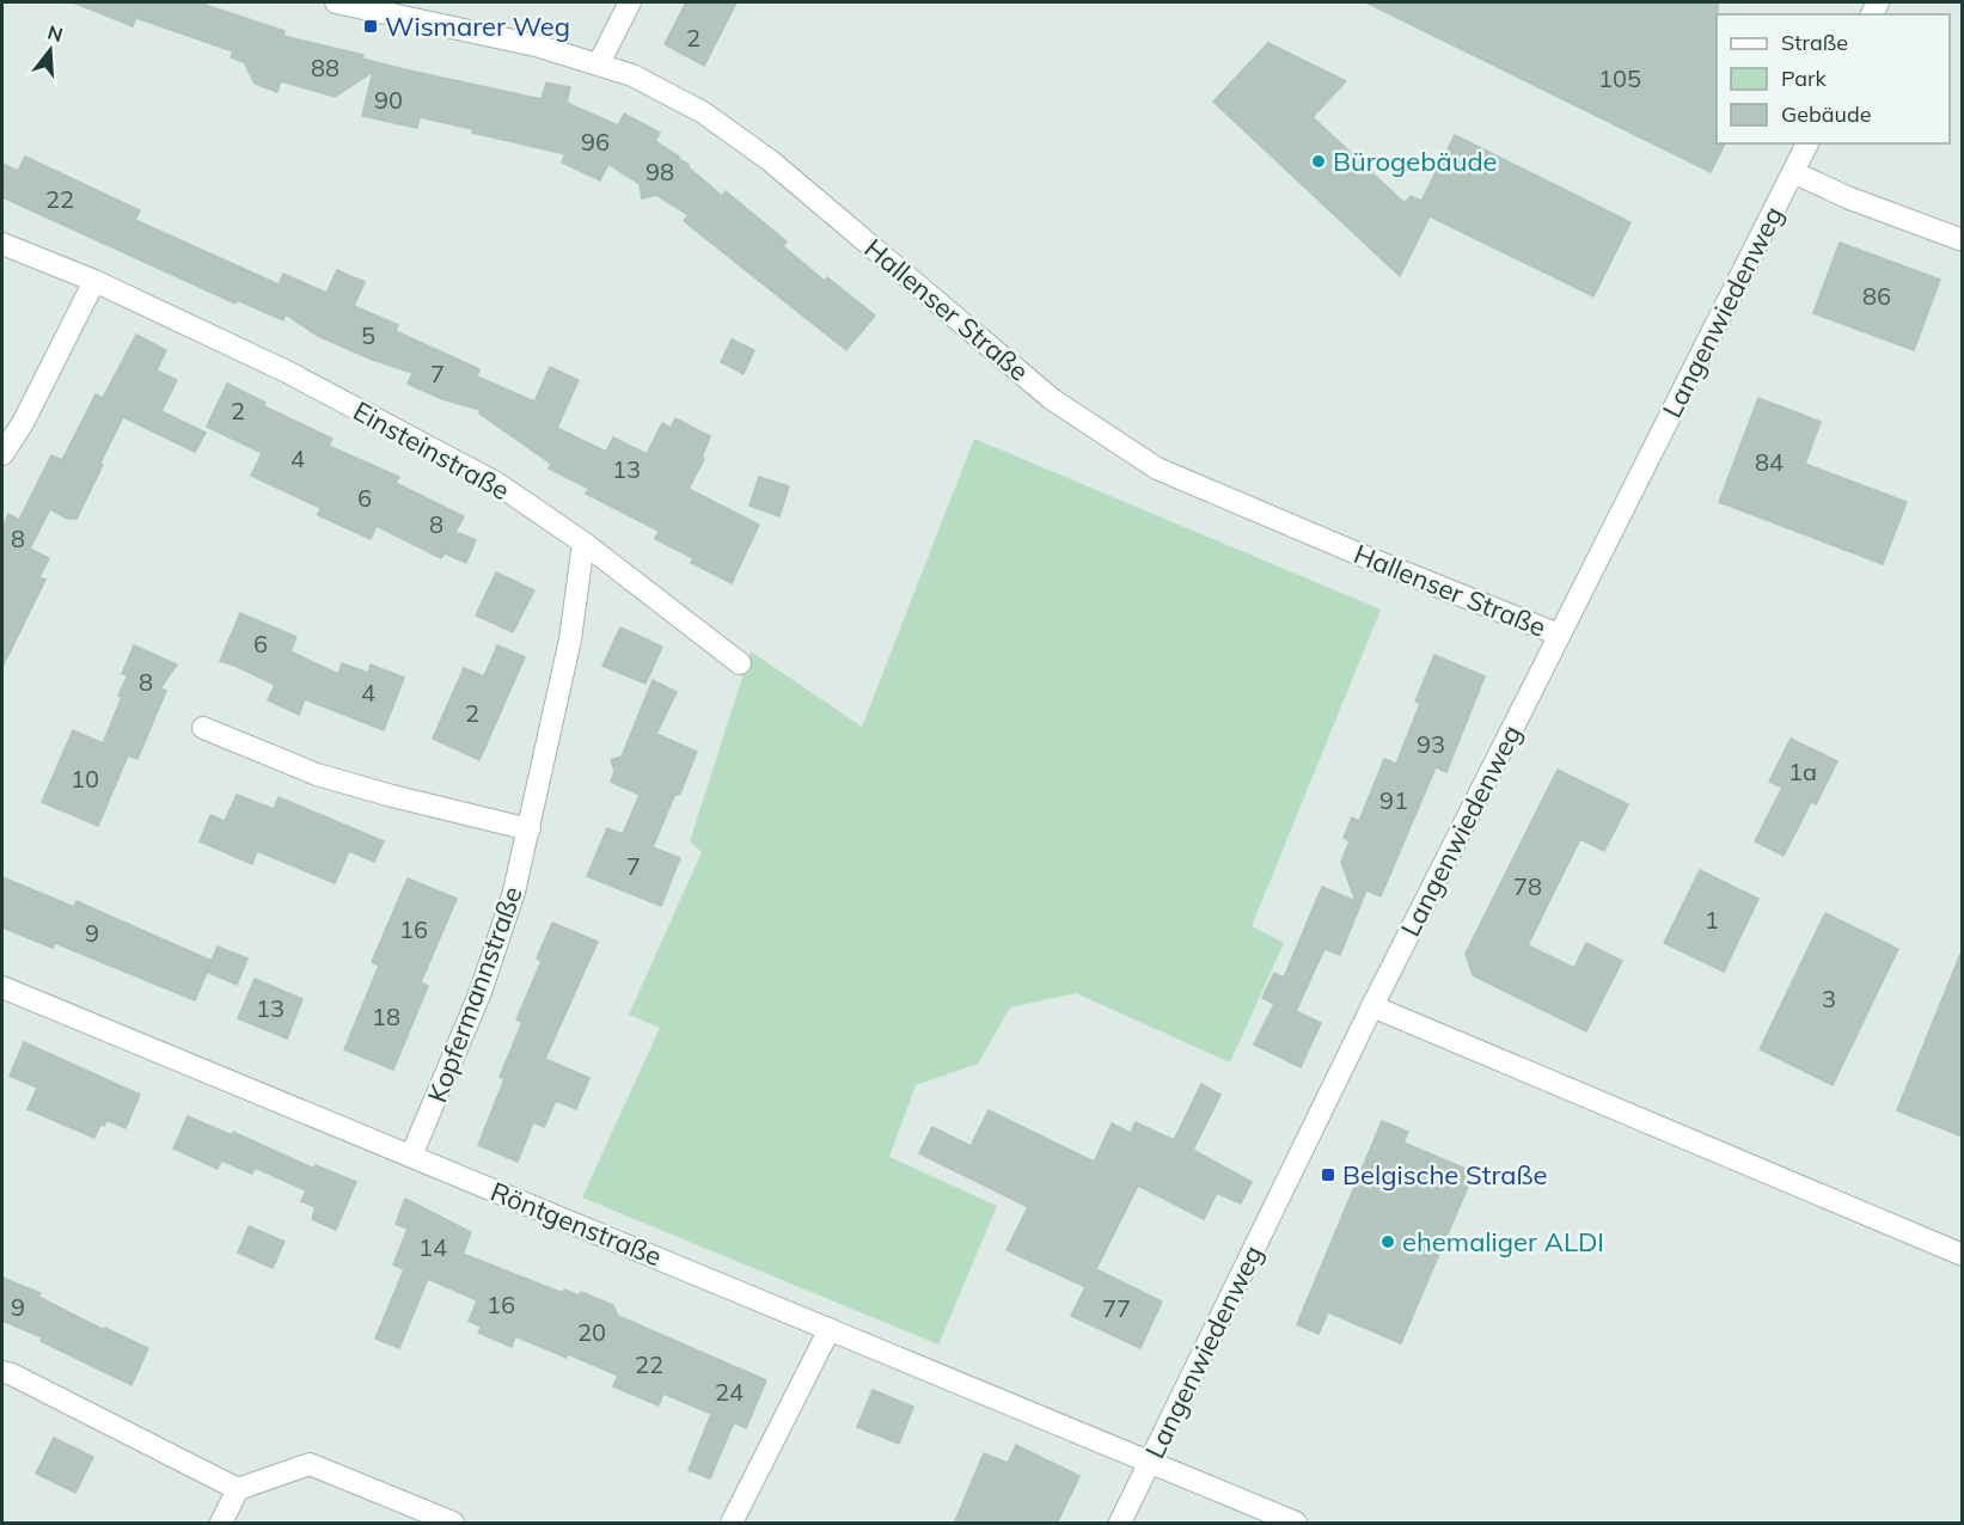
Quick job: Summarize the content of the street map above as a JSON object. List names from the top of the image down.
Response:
{
  "streets": {
    "street": [
      "Hallenser Straße",
      "Langenwiedenweg",
      "Einsteinstraße",
      "Kopfermannstraße",
      "Röntgenstraße"
    ]
  },
  "crossings": [
    ["Hallenser Straße", "Langenwiedenweg"],
    ["Langenwiedenweg", "Röntgenstraße"],
    ["Einsteinstraße", "Kopfermannstraße"],
    ["Kopfermannstraße", "Röntgenstraße"]
  ],
  "places": {
    "transit": ["Wismarer Weg", "Belgische Straße"],
    "other": ["Bürogebäude", "ehemaliger ALDI"]
  },
  "house_numbers": [
    "2",
    "88",
    "105",
    "90",
    "96",
    "98",
    "22",
    "86",
    "5",
    "7",
    "2",
    "4",
    "84",
    "13",
    "6",
    "8",
    "8",
    "6",
    "8",
    "4",
    "2",
    "93",
    "1a",
    "10",
    "91",
    "7",
    "78",
    "1",
    "16",
    "9",
    "3",
    "13",
    "18",
    "14",
    "16",
    "9",
    "77",
    "20",
    "22",
    "24"
  ],
  "legend": ["Straße", "Park", "Gebäude"],
  "north": "top"
}
